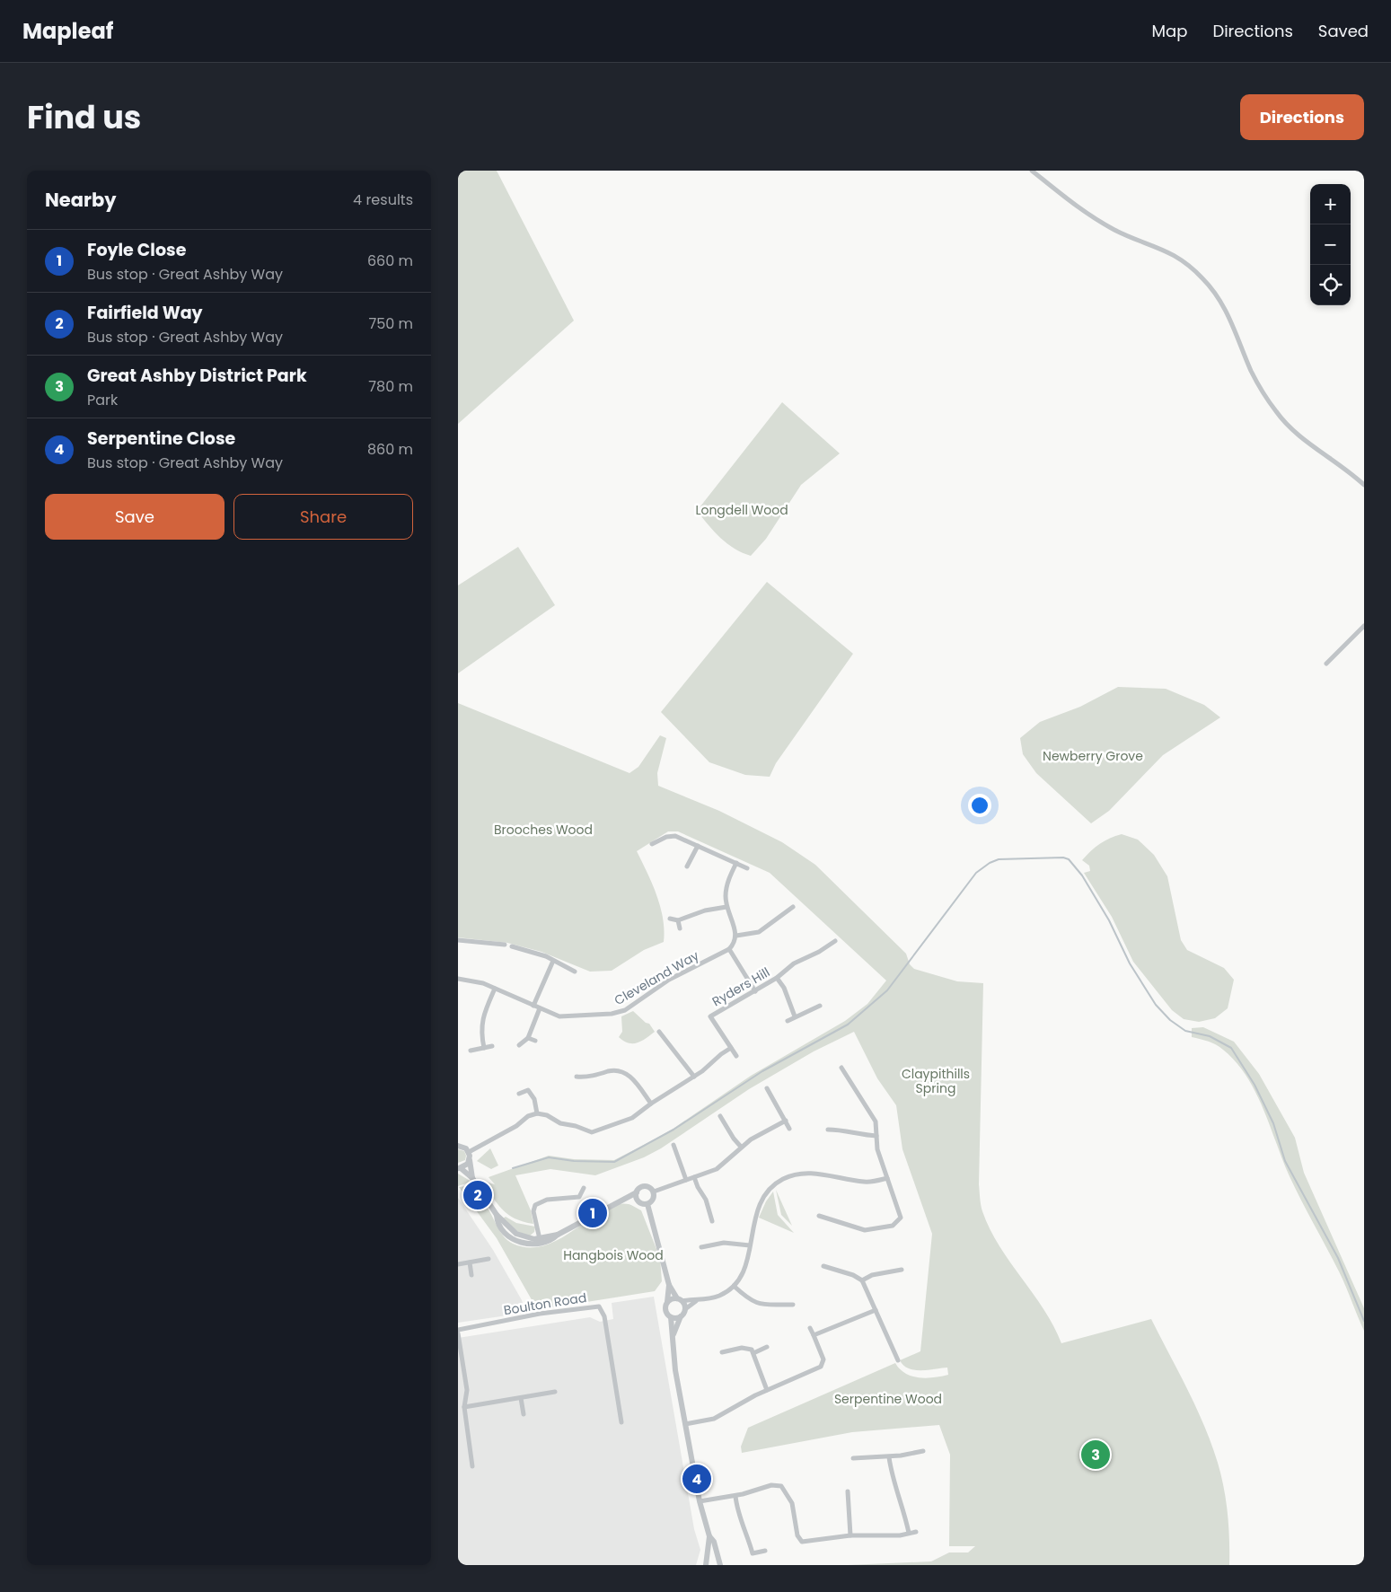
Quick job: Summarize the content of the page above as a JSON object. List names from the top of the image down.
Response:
{
  "streets": {
    "street": ["Cleveland Way", "Ryders Hill", "Boulton Road"]
  },
  "parks": [
    "Longdell Wood",
    "Newberry Grove",
    "Brooches Wood",
    "Claypithills Spring",
    "Hangbois Wood",
    "Serpentine Wood"
  ],
  "page": {
    "header": "Mapleaf",
    "nav": ["Map", "Directions", "Saved"],
    "title": "Find us",
    "buttons": [
      "Directions",
      ["Save", "Share"]
    ],
    "heading": ["Nearby", "4 results"],
    "map_buttons": ["+", "−"],
    "list": [
      {
        "mark": "1",
        "name": "Foyle Close",
        "note": "Bus stop · Great Ashby Way",
        "value": "660 m"
      },
      {
        "mark": "2",
        "name": "Fairfield Way",
        "note": "Bus stop · Great Ashby Way",
        "value": "750 m"
      },
      {
        "mark": "3",
        "name": "Great Ashby District Park",
        "note": "Park",
        "value": "780 m"
      },
      {
        "mark": "4",
        "name": "Serpentine Close",
        "note": "Bus stop · Great Ashby Way",
        "value": "860 m"
      }
    ],
    "pins": [
      "2",
      "1",
      "3",
      "4"
    ]
  }
}
